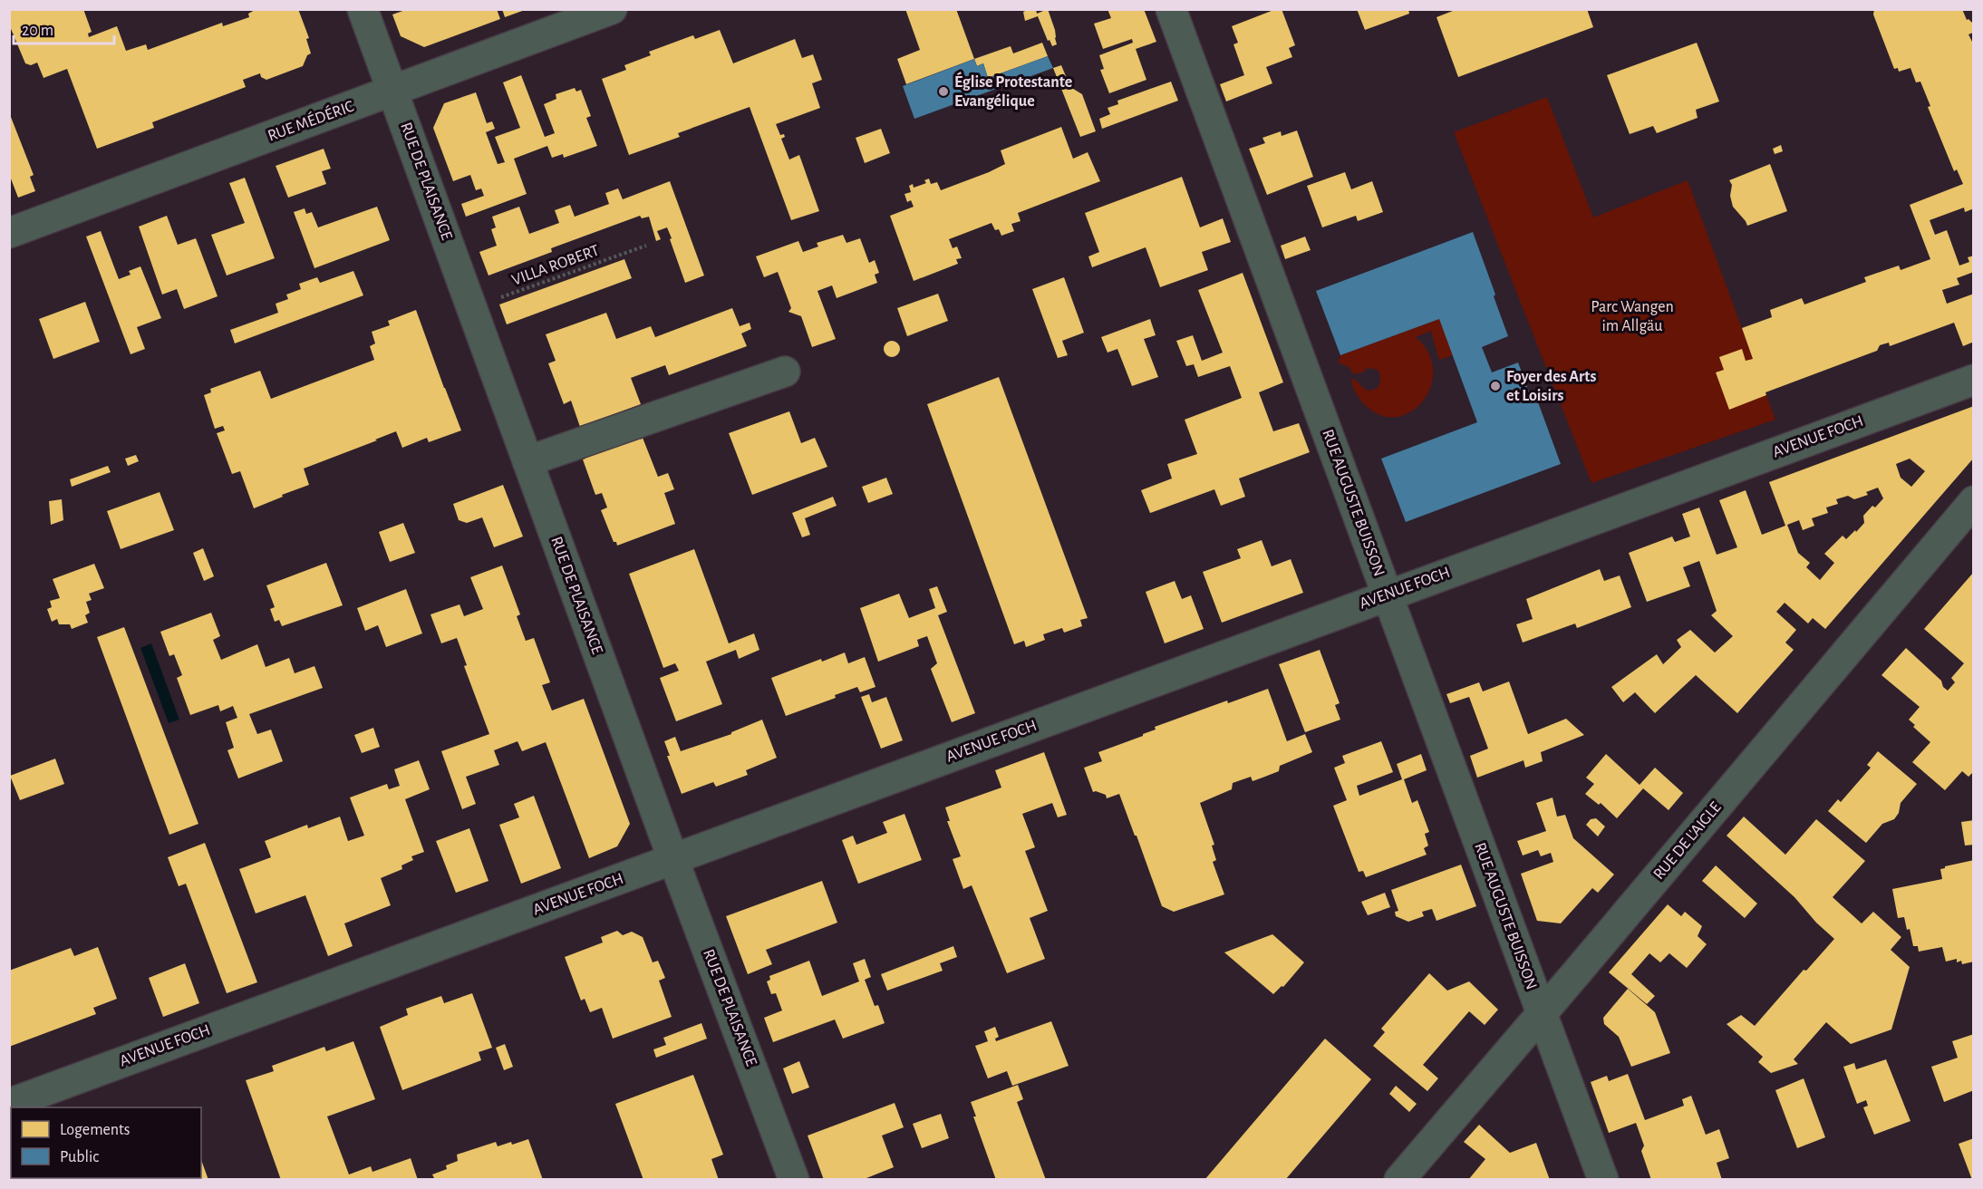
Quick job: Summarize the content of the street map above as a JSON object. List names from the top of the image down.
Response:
{
  "streets": {
    "street": [
      "RUE MÉDÉRIC",
      "RUE DE PLAISANCE",
      "AVENUE FOCH",
      "RUE AUGUSTE BUISSON",
      "RUE DE L'AIGLE"
    ],
    "path": ["VILLA ROBERT"]
  },
  "crossings": [
    ["RUE MÉDÉRIC", "RUE DE PLAISANCE"],
    ["RUE DE PLAISANCE", "VILLA ROBERT"],
    ["RUE DE PLAISANCE", "AVENUE FOCH"],
    ["AVENUE FOCH", "RUE AUGUSTE BUISSON"],
    ["RUE AUGUSTE BUISSON", "RUE DE L'AIGLE"]
  ],
  "parks": ["Parc Wangen im Allgäu"],
  "places": ["Église Protestante Evangélique", "Foyer des Arts et Loisirs"],
  "legend": ["Logements", "Public"],
  "scale_bar": "20 m"
}
